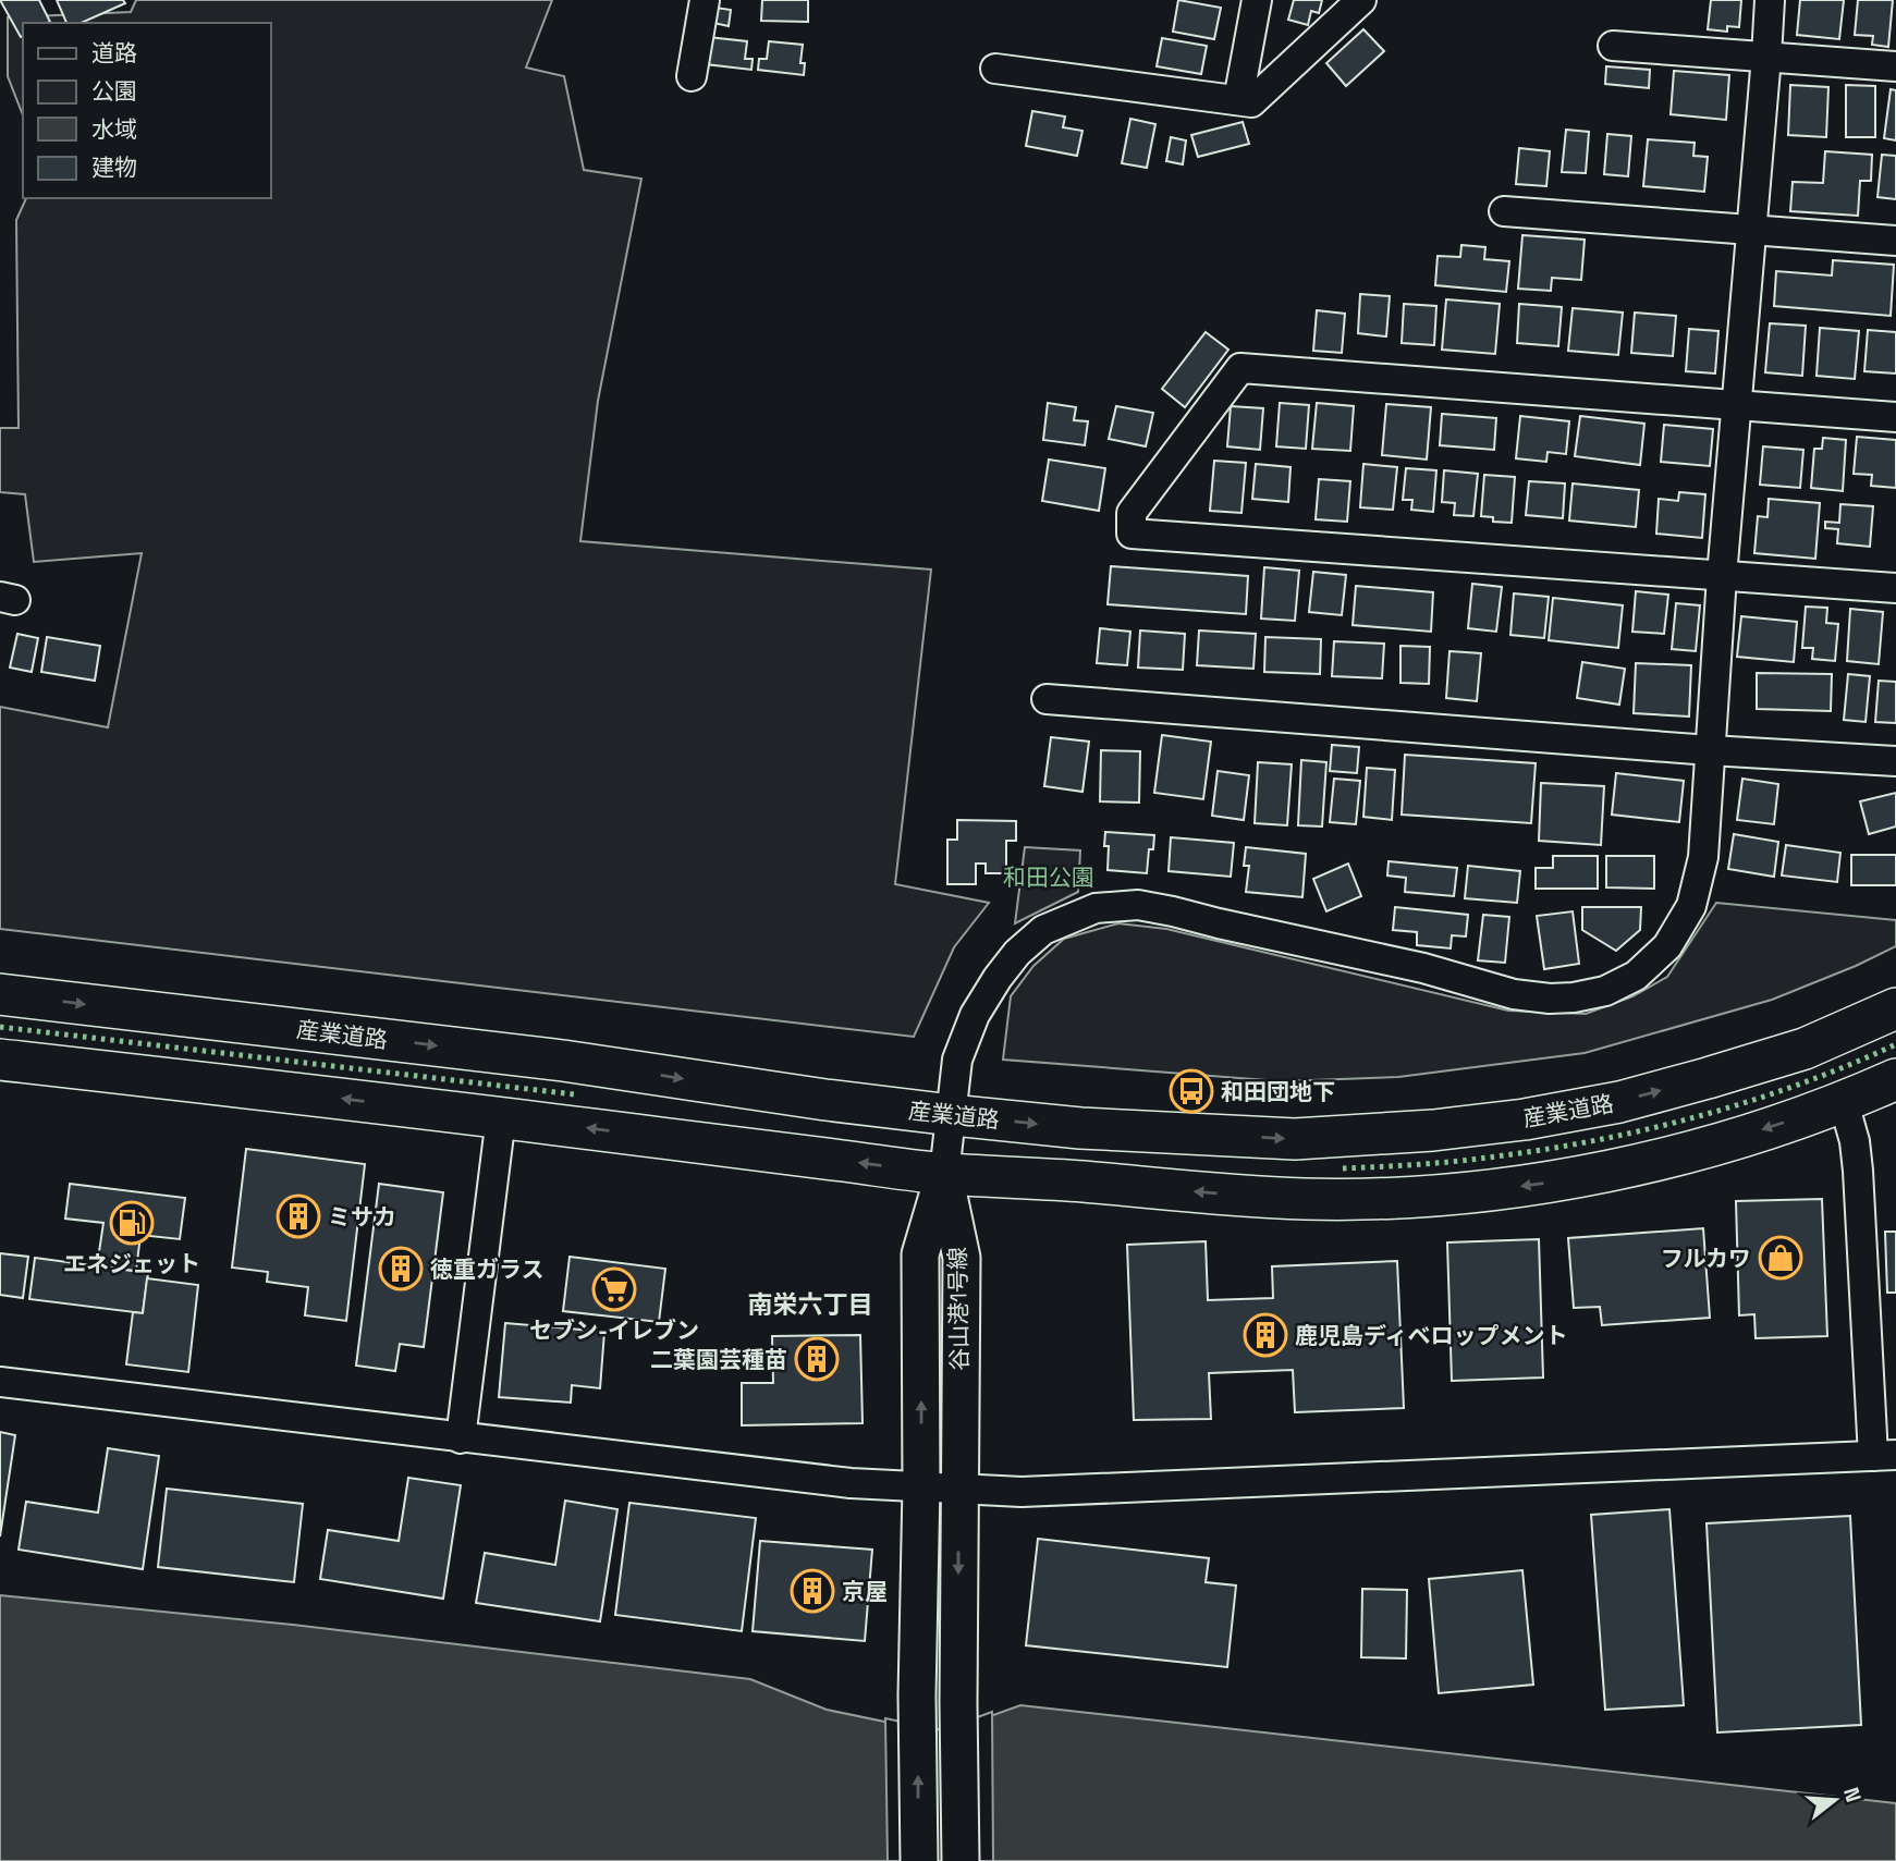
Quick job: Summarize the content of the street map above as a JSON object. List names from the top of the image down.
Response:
{
  "streets": {
    "main road": ["産業道路"],
    "street": ["谷山港1号線"]
  },
  "districts": ["南栄六丁目"],
  "parks": ["和田公園"],
  "places": {
    "bus stop": ["和田団地下"],
    "building": [
      "ミサカ",
      "徳重ガラス",
      "鹿児島ディベロップメント",
      "二葉園芸種苗",
      "京屋"
    ],
    "fuel station": ["エネジェット"],
    "shop": ["フルカワ"],
    "supermarket": ["セブン-イレブン"]
  },
  "legend": [
    "道路",
    "公園",
    "水域",
    "建物"
  ],
  "north": "right"
}
